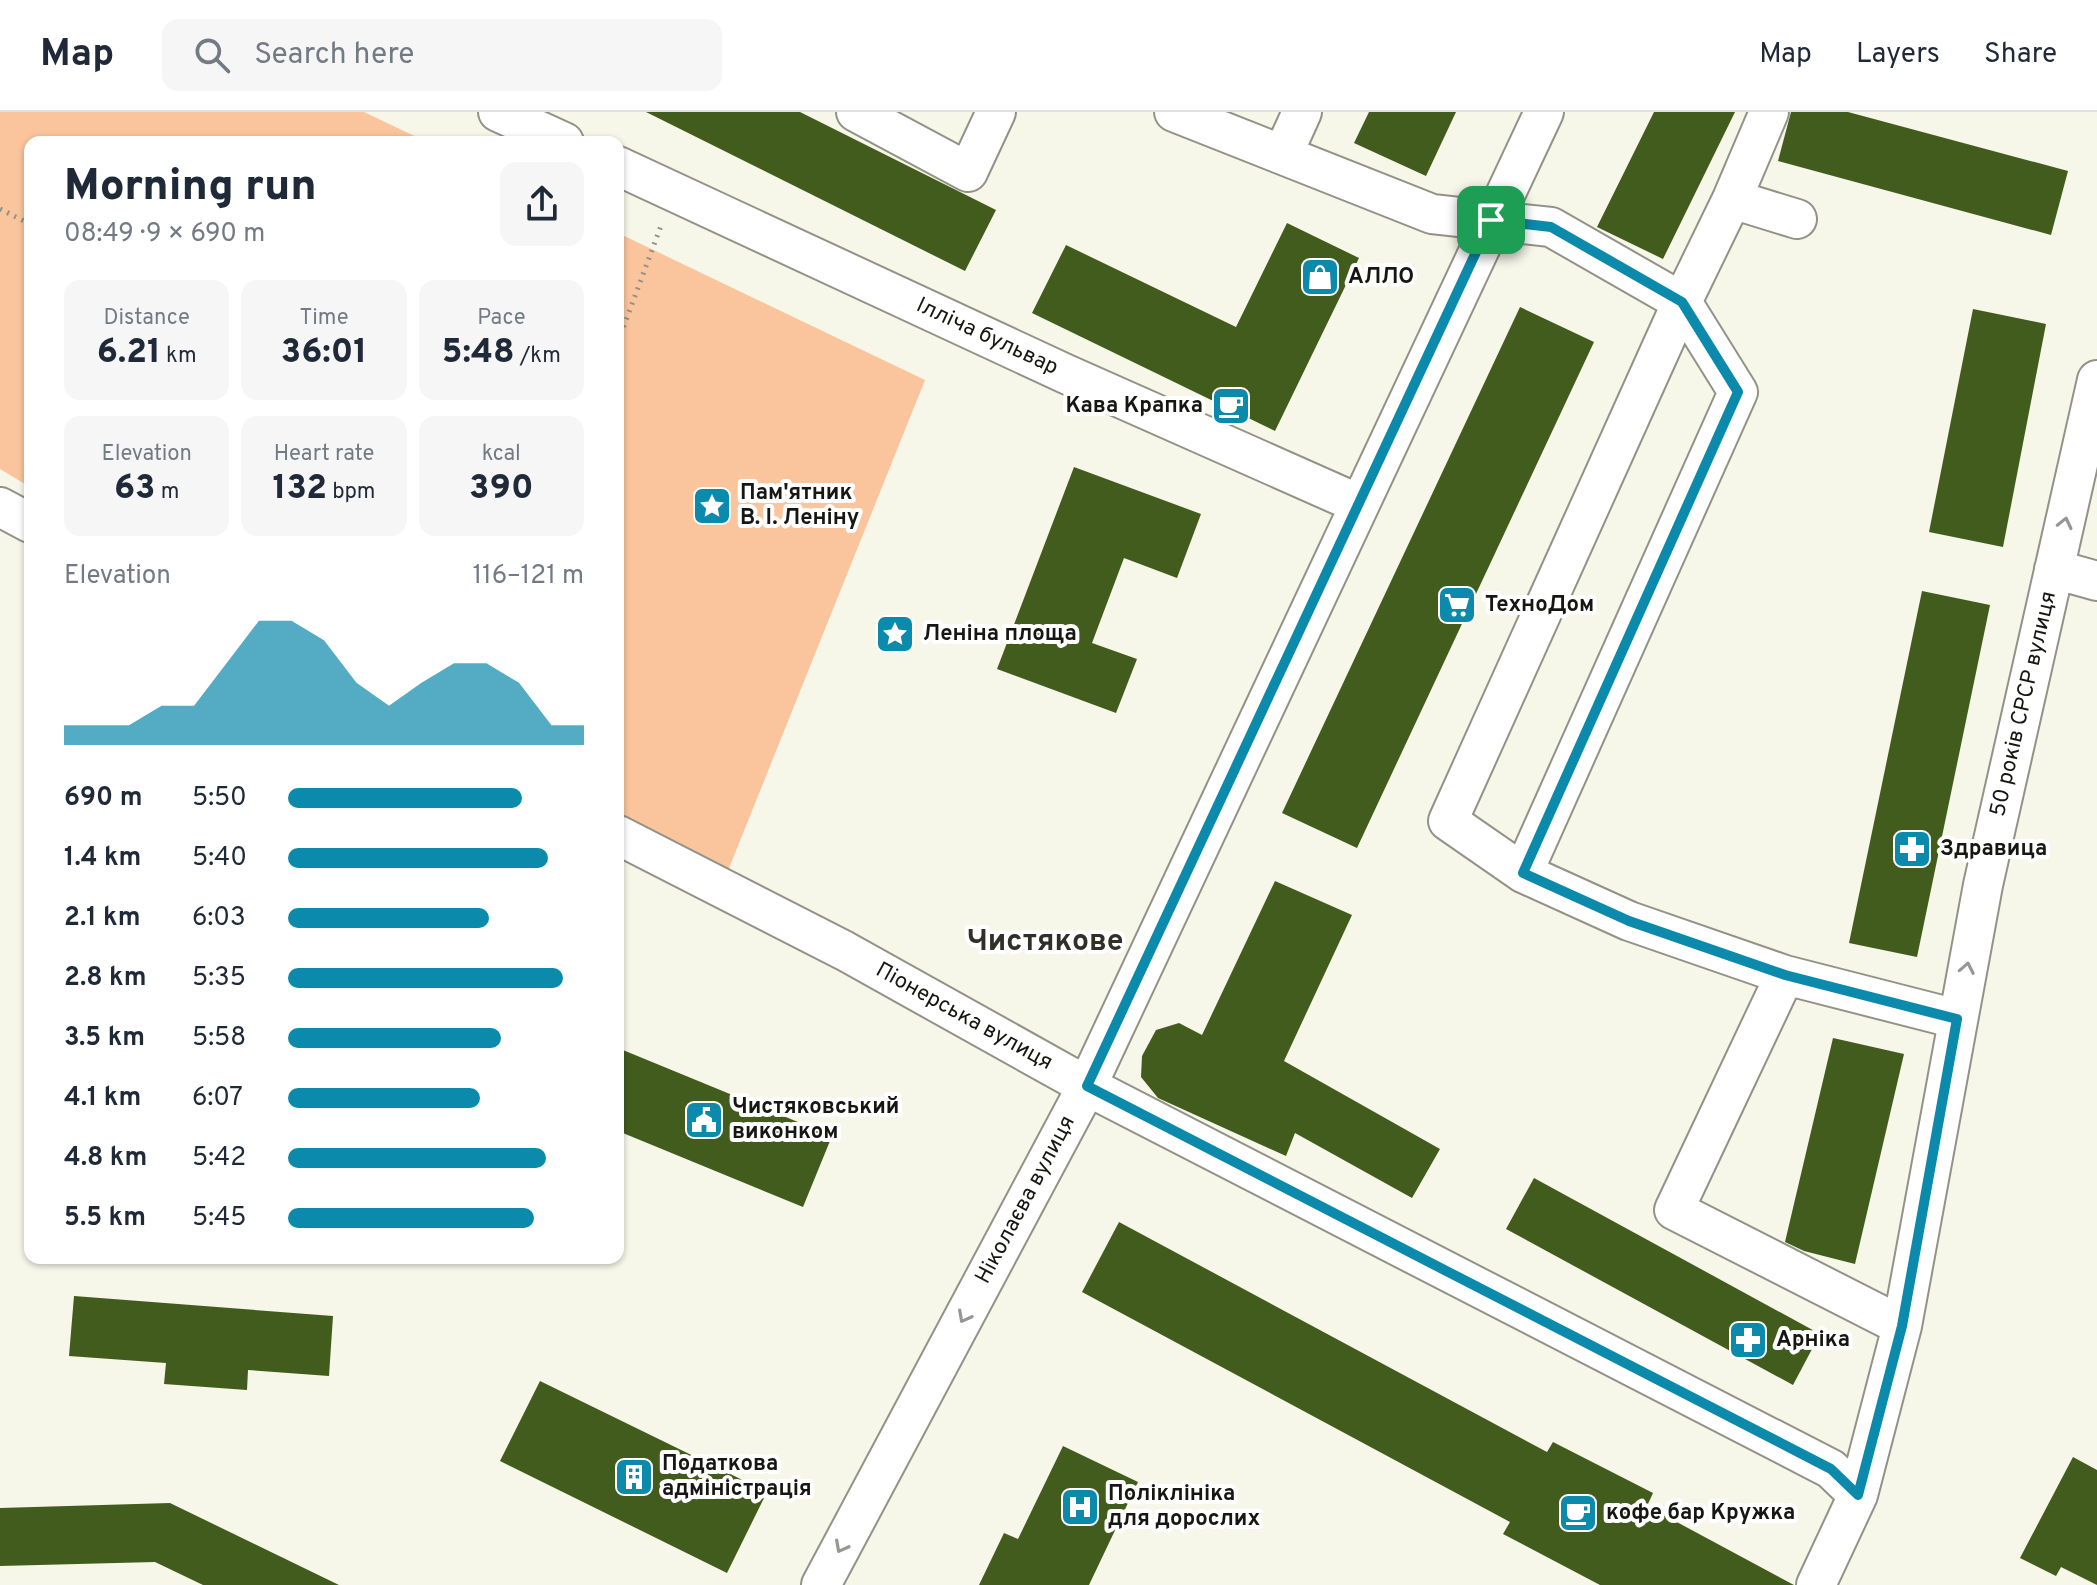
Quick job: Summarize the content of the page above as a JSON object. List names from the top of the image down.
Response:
{
  "streets": {
    "street": [
      "Ілліча бульвар",
      "50 років СРСР вулиця",
      "Піонерська вулиця",
      "Ніколаєва вулиця"
    ]
  },
  "crossings": [
    ["Ілліча бульвар", "Ніколаєва вулиця"],
    ["50 років СРСР вулиця", "Піонерська вулиця"],
    ["Піонерська вулиця", "Ніколаєва вулиця"]
  ],
  "one_way": ["50 років СРСР вулиця"],
  "districts": ["Чистякове"],
  "places": {
    "shop": ["АЛЛО"],
    "cafe": ["Кава Крапка", "кофе бар Кружка"],
    "place": ["Пам'ятник В. І. Леніну", "Леніна площа"],
    "supermarket": ["ТехноДом"],
    "pharmacy": ["Здравица", "Арніка"],
    "public building": ["Чистяковський виконком"],
    "building": ["Податкова адміністрація"],
    "hospital": ["Поліклініка для дорослих"]
  },
  "page": {
    "header": "Map",
    "search": "Search here",
    "nav": ["Map", "Layers", "Share"],
    "heading": ["Morning run", "08:49 · 9 × 690 m"],
    "stats": [
      ["Distance", "6.21 km"],
      ["Time", "36:01"],
      ["Pace", "5:48 /km"],
      ["Elevation", "63 m"],
      ["Heart rate", "132 bpm"],
      ["kcal", "390"]
    ],
    "chart": ["Elevation", "116–121 m"],
    "list": [
      {
        "name": "690 m",
        "note": "5:50"
      },
      {
        "name": "1.4 km",
        "note": "5:40"
      },
      {
        "name": "2.1 km",
        "note": "6:03"
      },
      {
        "name": "2.8 km",
        "note": "5:35"
      },
      {
        "name": "3.5 km",
        "note": "5:58"
      },
      {
        "name": "4.1 km",
        "note": "6:07"
      },
      {
        "name": "4.8 km",
        "note": "5:42"
      },
      {
        "name": "5.5 km",
        "note": "5:45"
      }
    ]
  }
}
